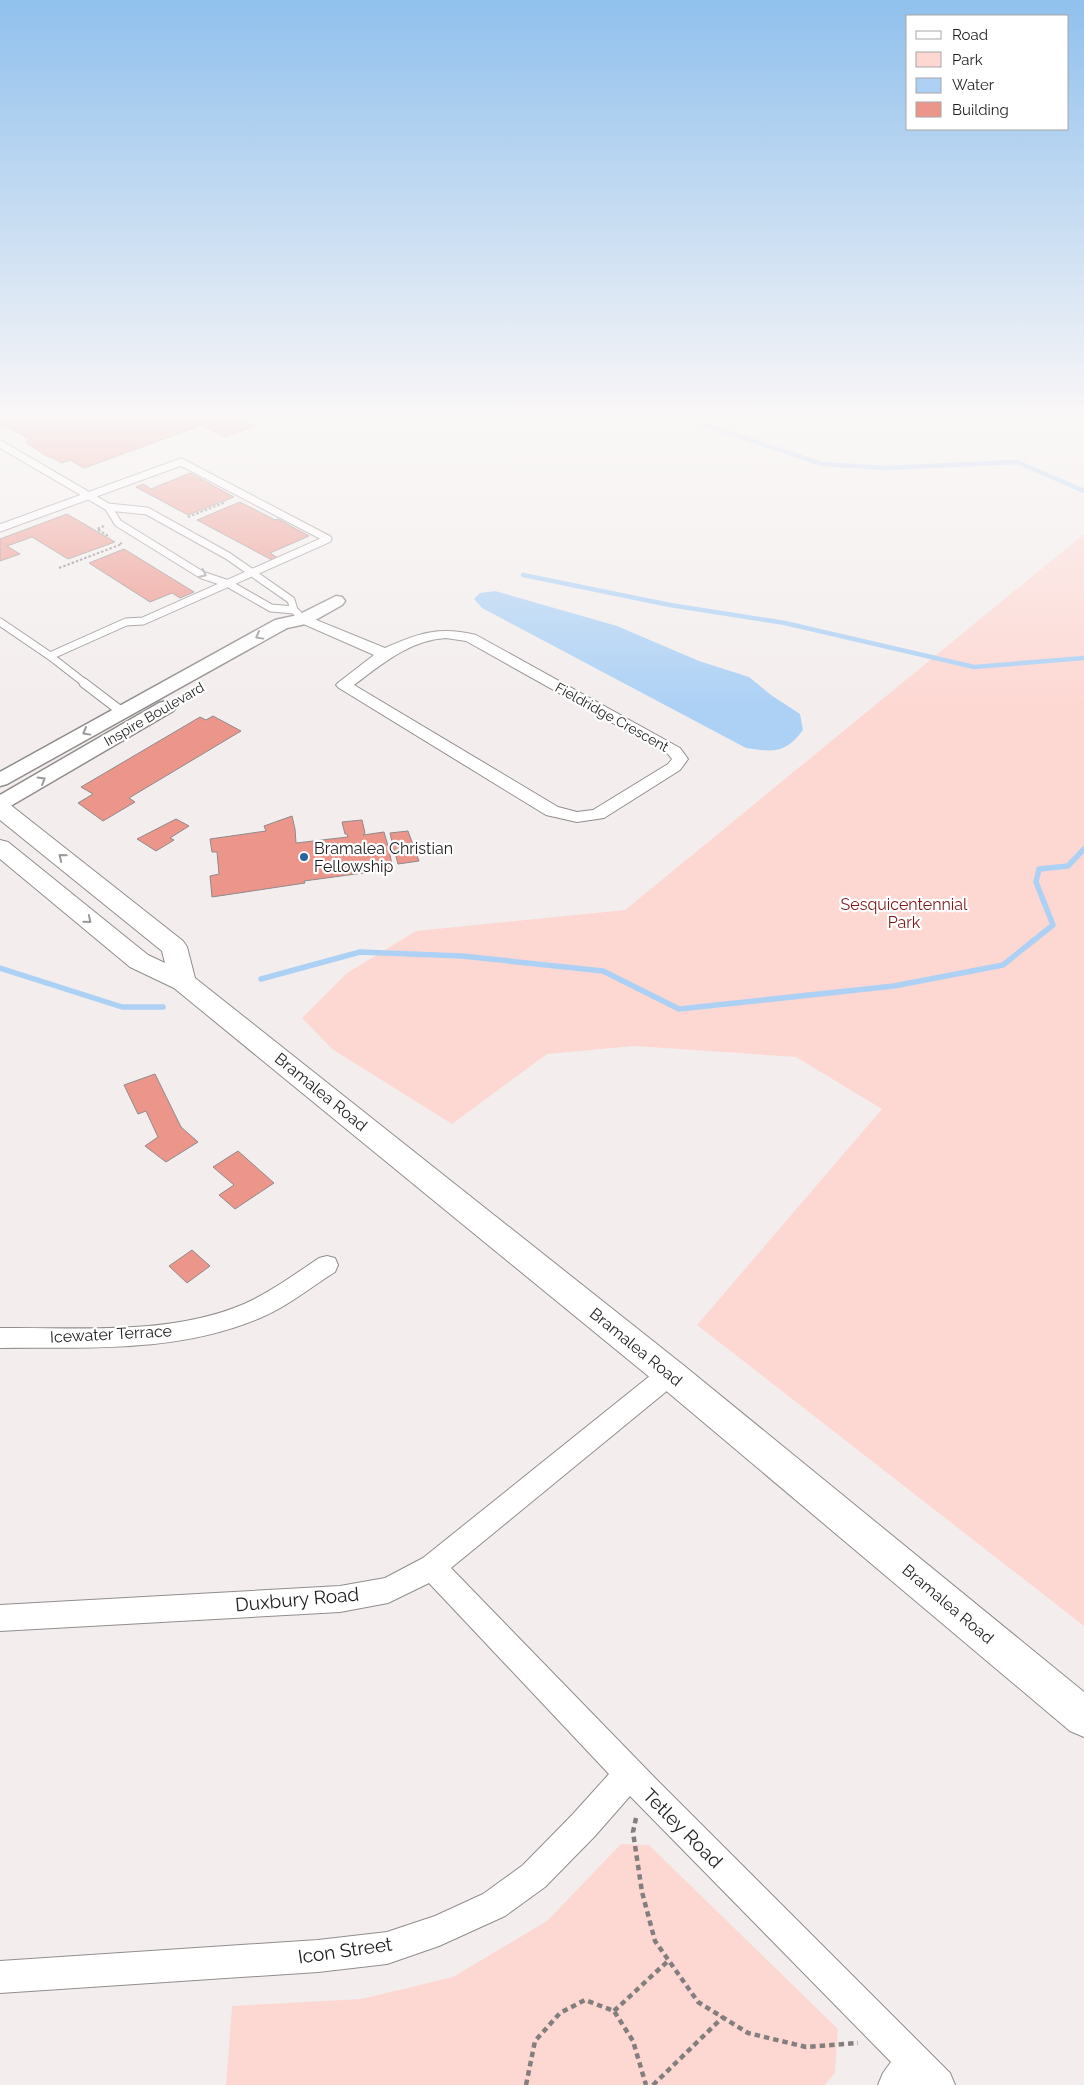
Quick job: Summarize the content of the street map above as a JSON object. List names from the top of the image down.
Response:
{
  "streets": {
    "main road": ["Bramalea Road"],
    "street": [
      "Inspire Boulevard",
      "Fieldridge Crescent",
      "Icewater Terrace",
      "Duxbury Road",
      "Tetley Road",
      "Icon Street"
    ]
  },
  "crossings": [
    ["Bramalea Road", "Duxbury Road"],
    ["Duxbury Road", "Tetley Road"],
    ["Tetley Road", "Icon Street"]
  ],
  "parks": ["Sesquicentennial Park"],
  "places": ["Bramalea Christian Fellowship"],
  "legend": [
    "Road",
    "Park",
    "Water",
    "Building"
  ]
}
